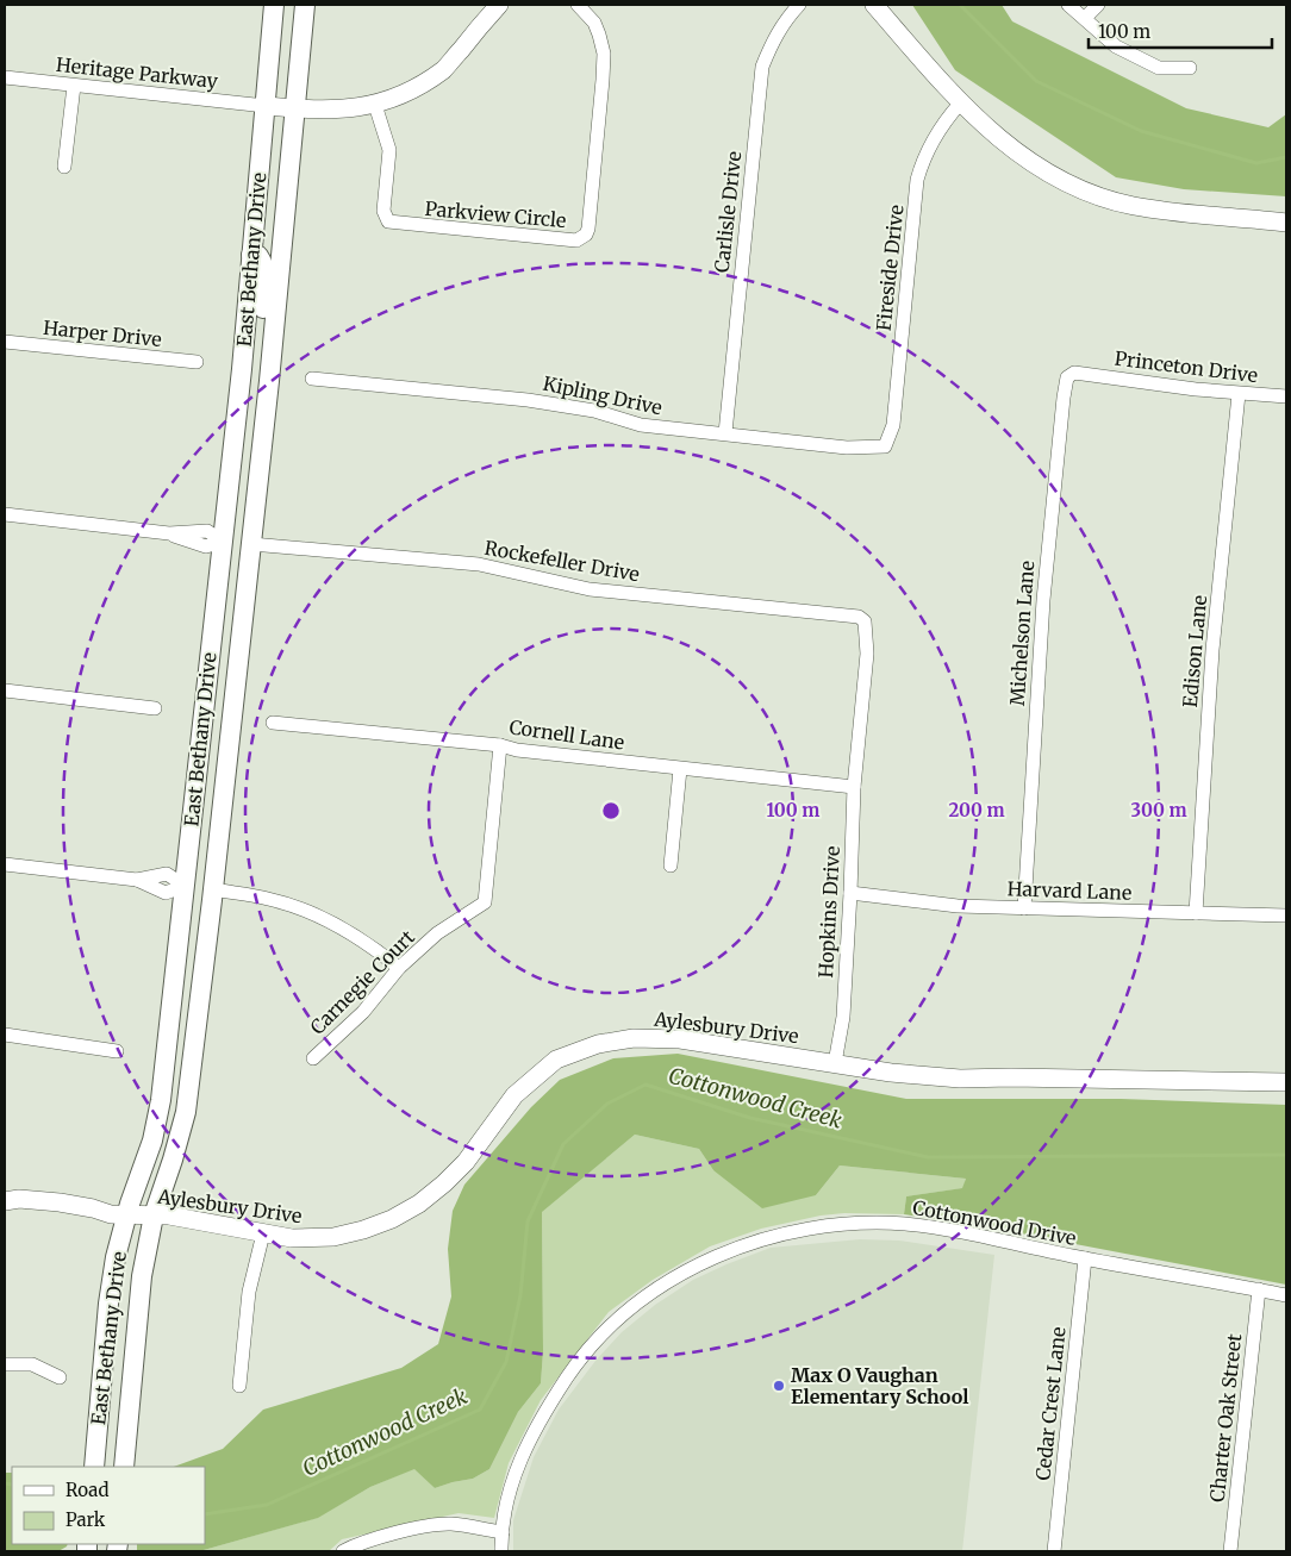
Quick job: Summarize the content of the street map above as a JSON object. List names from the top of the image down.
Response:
{
  "streets": {
    "main road": ["East Bethany Drive"],
    "street": [
      "Heritage Parkway",
      "Carlisle Drive",
      "Parkview Circle",
      "Fireside Drive",
      "Harper Drive",
      "Princeton Drive",
      "Kipling Drive",
      "Rockefeller Drive",
      "Michelson Lane",
      "Edison Lane",
      "Cornell Lane",
      "Harvard Lane",
      "Hopkins Drive",
      "Carnegie Court",
      "Aylesbury Drive",
      "Cottonwood Drive",
      "Cedar Crest Lane",
      "Charter Oak Street"
    ]
  },
  "crossings": [
    ["Heritage Parkway", "East Bethany Drive"],
    ["Carlisle Drive", "Kipling Drive"],
    ["East Bethany Drive", "Rockefeller Drive"],
    ["East Bethany Drive", "Aylesbury Drive"],
    ["Fireside Drive", "Kipling Drive"],
    ["Princeton Drive", "Michelson Lane"],
    ["Princeton Drive", "Edison Lane"],
    ["Rockefeller Drive", "Hopkins Drive"],
    ["Michelson Lane", "Harvard Lane"],
    ["Edison Lane", "Harvard Lane"],
    ["Cornell Lane", "Hopkins Drive"],
    ["Cornell Lane", "Carnegie Court"],
    ["Harvard Lane", "Hopkins Drive"],
    ["Hopkins Drive", "Aylesbury Drive"],
    ["Cottonwood Drive", "Cedar Crest Lane"],
    ["Cottonwood Drive", "Charter Oak Street"]
  ],
  "water": ["Cottonwood Creek"],
  "places": ["Max O Vaughan Elementary School"],
  "legend": ["Road", "Park"],
  "scale_bar": "100 m",
  "rings": ["100 m", "200 m", "300 m"]
}
